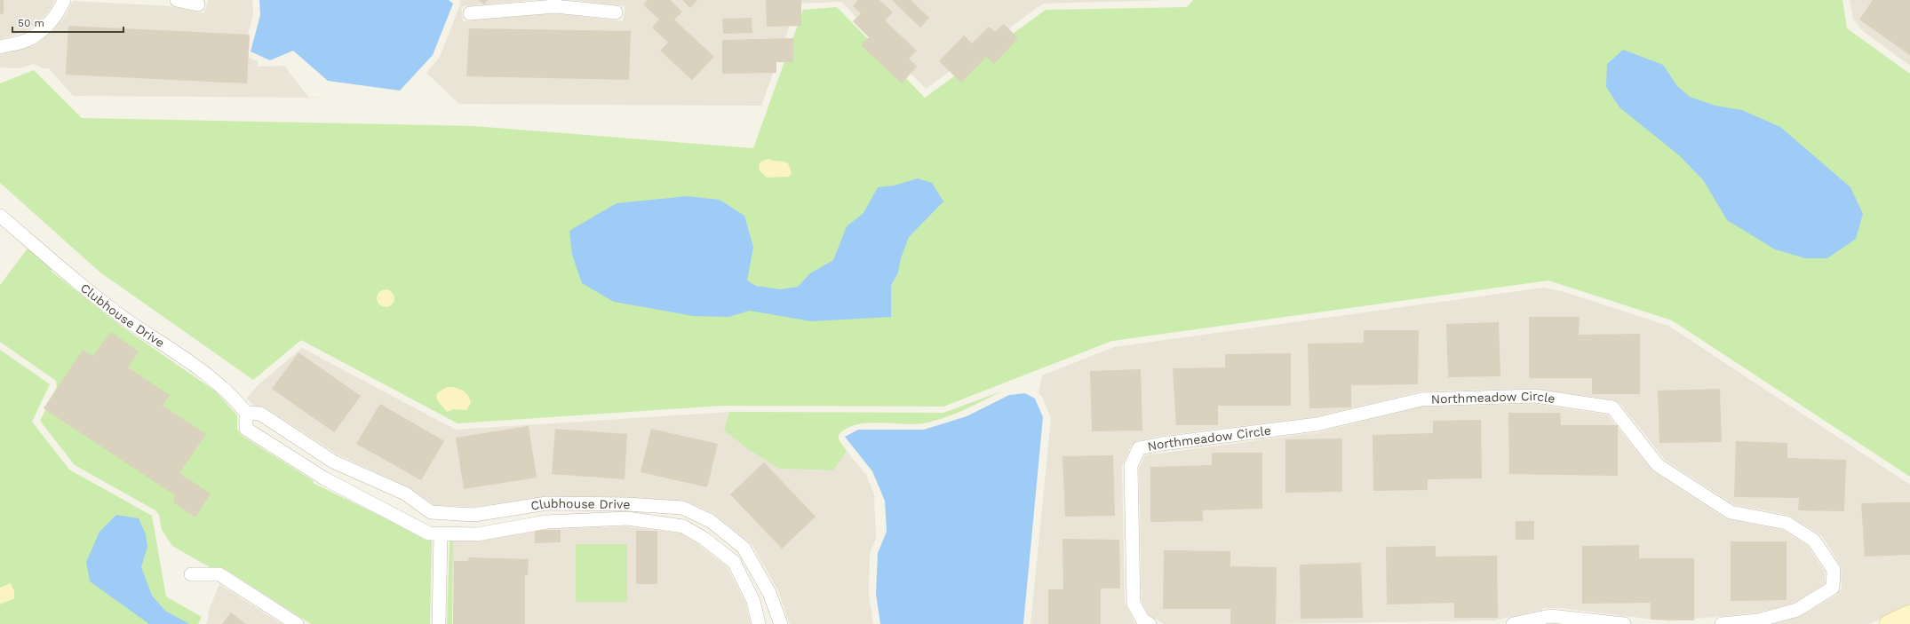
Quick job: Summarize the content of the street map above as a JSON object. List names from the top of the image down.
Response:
{
  "streets": {
    "street": ["Clubhouse Drive", "Northmeadow Circle"]
  },
  "scale_bar": "50 m"
}
